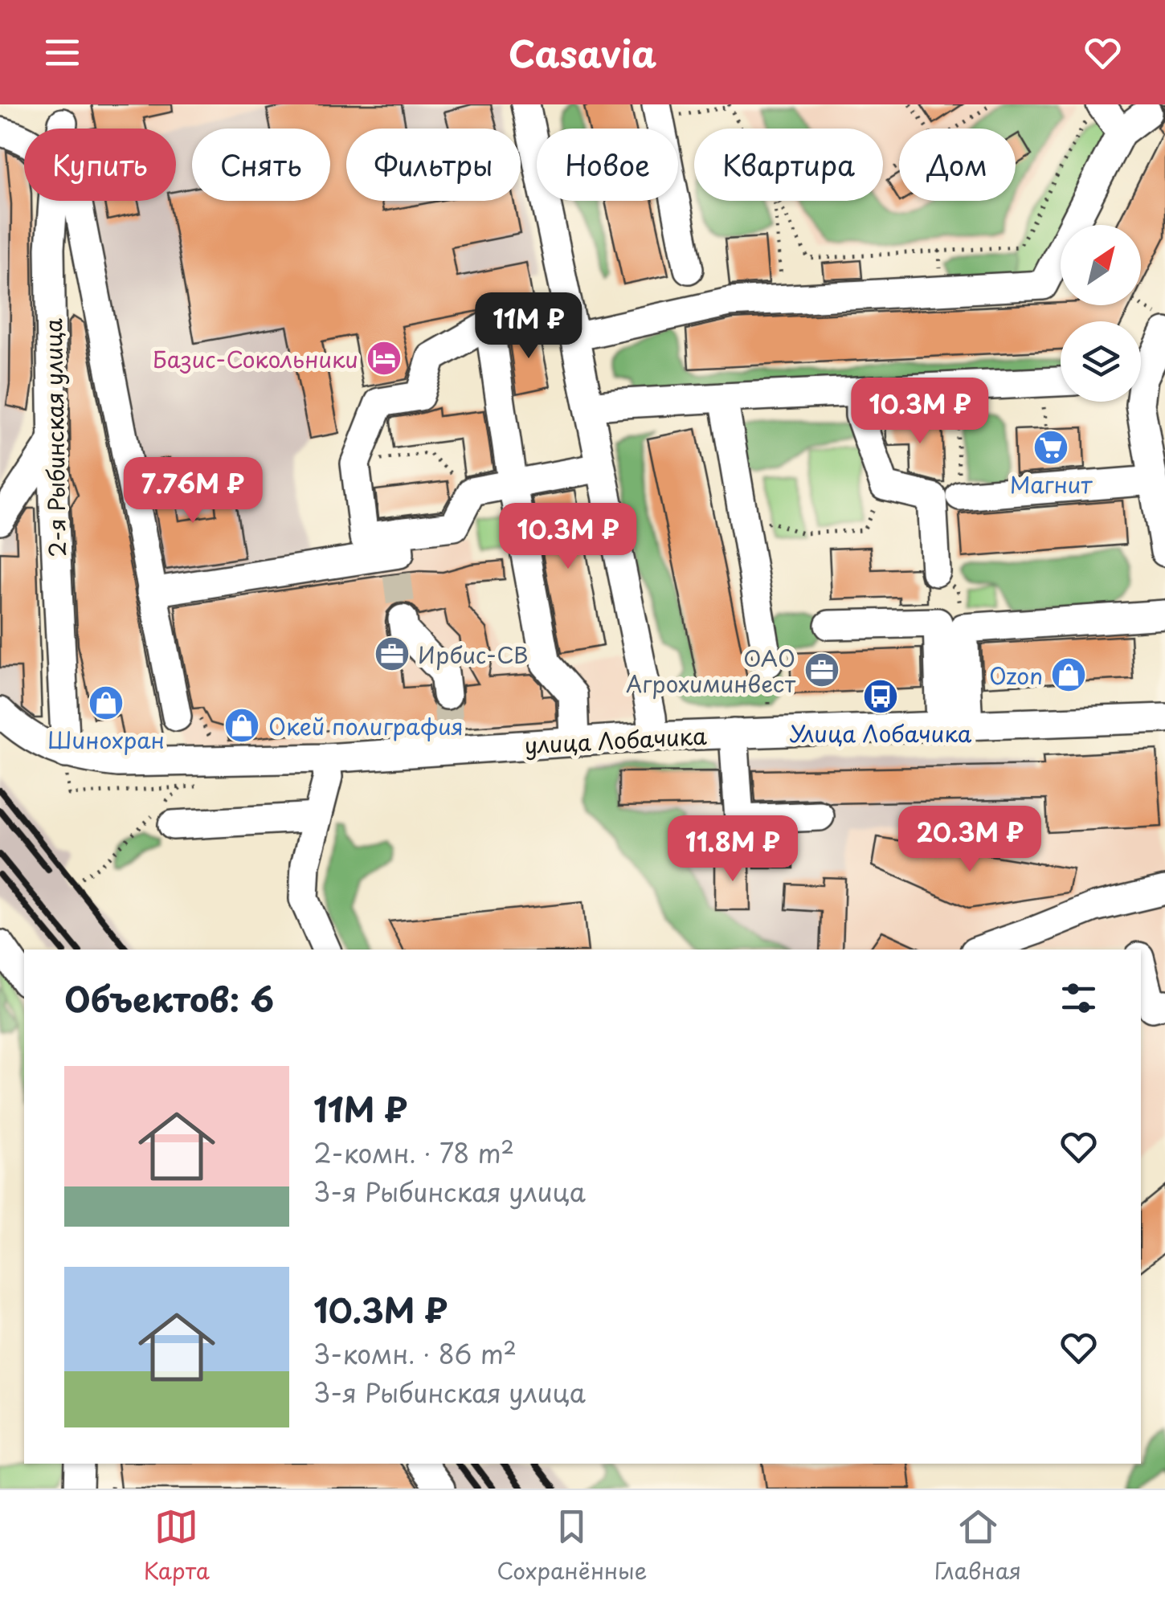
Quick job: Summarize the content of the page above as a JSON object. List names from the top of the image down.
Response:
{
  "streets": {
    "street": ["2-я Рыбинская улица", "улица Лобачика"]
  },
  "crossings": [
    ["2-я Рыбинская улица", "улица Лобачика"]
  ],
  "places": {
    "hotel": ["Базис-Сокольники"],
    "supermarket": ["Магнит"],
    "office": ["Ирбис-СВ", "ОАО Агрохиминвест"],
    "shop": ["Ozon", "Шинохран", "Окей полиграфия"],
    "bus stop": ["Улица Лобачика"]
  },
  "north": "top right",
  "page": {
    "header": "Casavia",
    "chip": [
      "Купить",
      "Снять",
      "Фильтры",
      "Новое",
      "Квартира",
      "Дом"
    ],
    "price": [
      "11M ₽",
      "10.3M ₽",
      "7.76M ₽",
      "10.3M ₽",
      "20.3M ₽",
      "11.8M ₽"
    ],
    "heading": "Объектов: 6",
    "list": [
      {
        "name": "11M ₽",
        "note": "2-комн. · 78 m² · 3-я Рыбинская улица"
      },
      {
        "name": "10.3M ₽",
        "note": "3-комн. · 86 m² · 3-я Рыбинская улица"
      }
    ],
    "tabs": ["Карта", "Сохранённые", "Главная"]
  }
}
